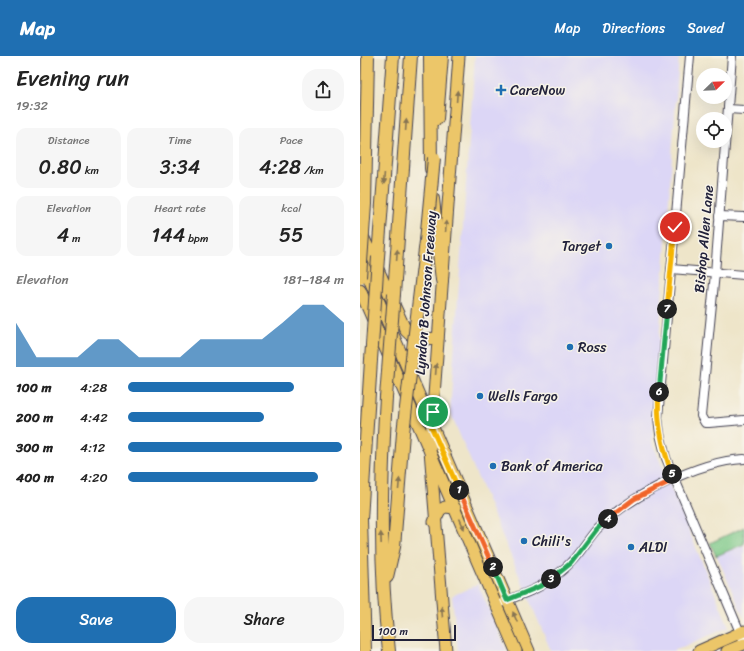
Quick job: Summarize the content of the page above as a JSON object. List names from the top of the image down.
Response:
{
  "streets": {
    "main road": ["Lyndon B Johnson Freeway"],
    "street": ["Bishop Allen Lane"]
  },
  "places": {
    "health": ["CareNow"],
    "other": [
      "Target",
      "Ross",
      "Wells Fargo",
      "Bank of America",
      "Chili's",
      "ALDI"
    ]
  },
  "scale_bar": "100 m",
  "north": "top right",
  "page": {
    "header": "Map",
    "nav": ["Map", "Directions", "Saved"],
    "heading": ["Evening run", "19:32"],
    "stats": [
      ["Distance", "0.80 km"],
      ["Time", "3:34"],
      ["Pace", "4:28 /km"],
      ["Elevation", "4 m"],
      ["Heart rate", "144 bpm"],
      ["kcal", "55"]
    ],
    "chart": ["Elevation", "181–184 m"],
    "pins": [
      "7",
      "6",
      "5",
      "1",
      "4",
      "2",
      "3"
    ],
    "list": [
      {
        "name": "100 m",
        "note": "4:28"
      },
      {
        "name": "200 m",
        "note": "4:42"
      },
      {
        "name": "300 m",
        "note": "4:12"
      },
      {
        "name": "400 m",
        "note": "4:20"
      }
    ],
    "buttons": ["Save", "Share"],
    "scale": "100 m"
  }
}
